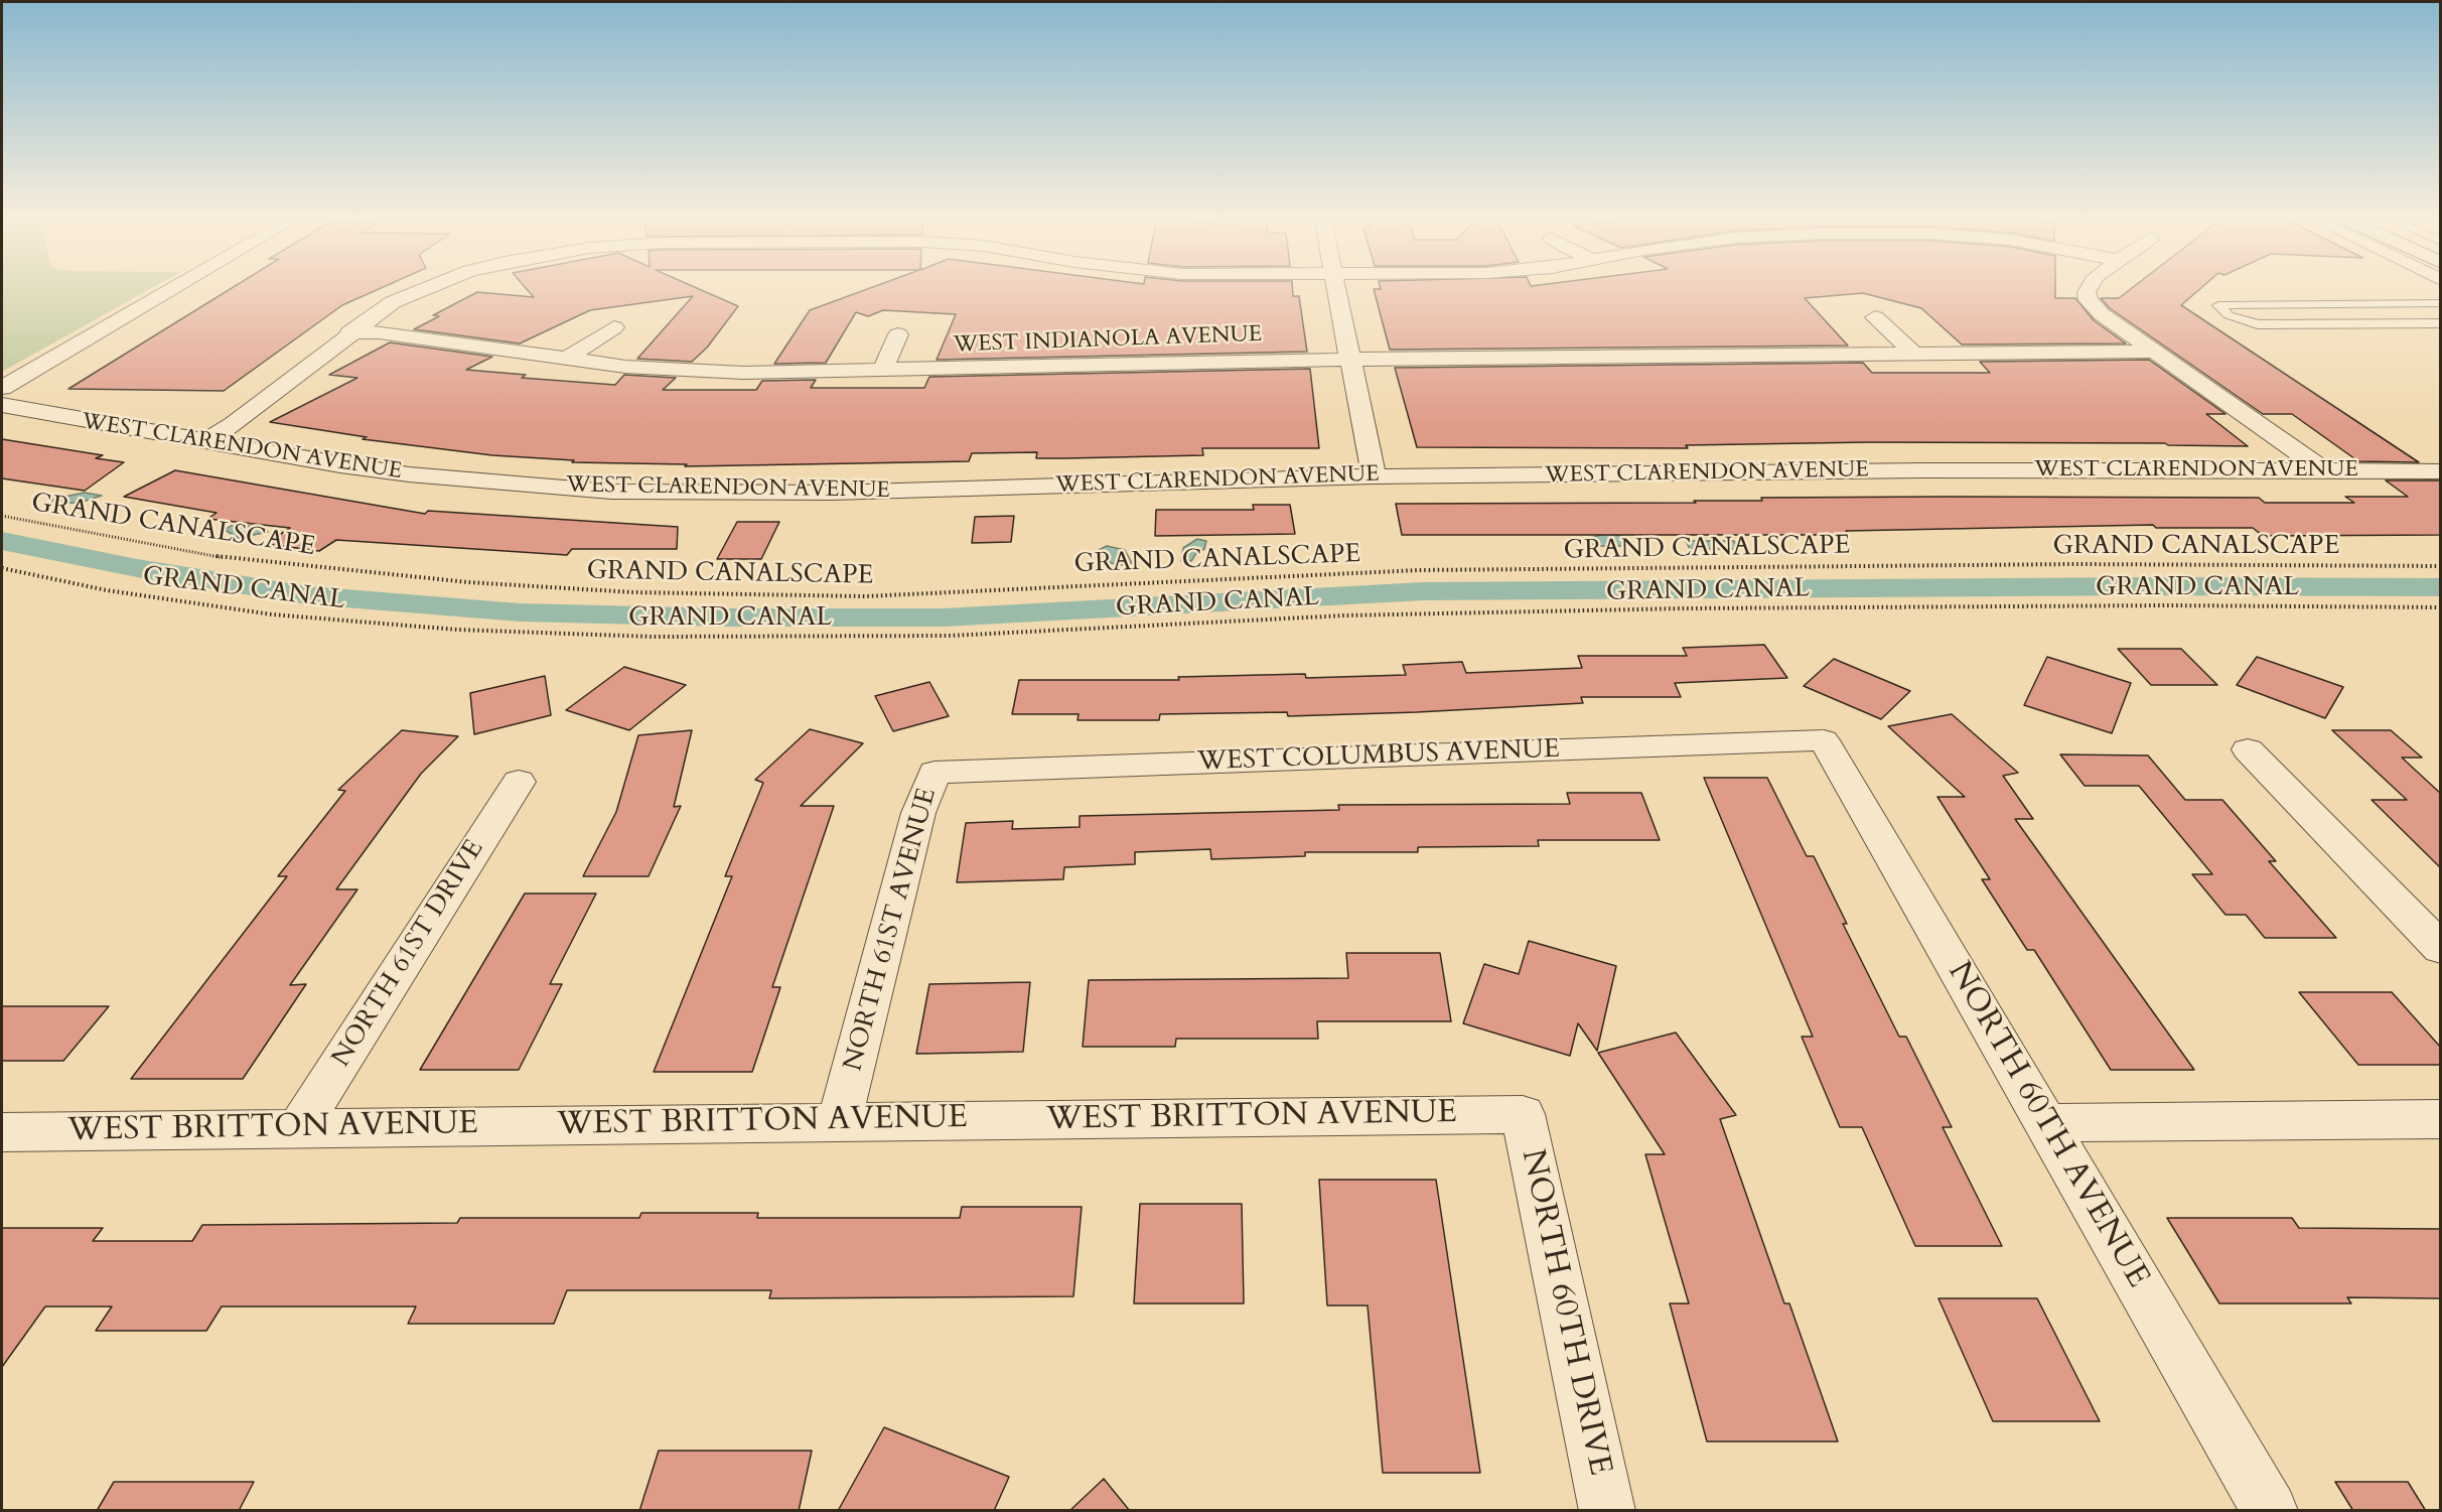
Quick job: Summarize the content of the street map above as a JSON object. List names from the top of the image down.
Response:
{
  "streets": {
    "street": [
      "WEST INDIANOLA AVENUE",
      "WEST CLARENDON AVENUE",
      "WEST COLUMBUS AVENUE",
      "NORTH 61ST AVENUE",
      "NORTH 61ST DRIVE",
      "WEST BRITTON AVENUE",
      "NORTH 60TH AVENUE",
      "NORTH 60TH DRIVE"
    ],
    "path": ["GRAND CANALSCAPE", "GRAND CANAL"]
  },
  "crossings": [
    ["WEST COLUMBUS AVENUE", "NORTH 61ST AVENUE"],
    ["WEST COLUMBUS AVENUE", "NORTH 60TH AVENUE"],
    ["NORTH 61ST AVENUE", "WEST BRITTON AVENUE"],
    ["NORTH 61ST DRIVE", "WEST BRITTON AVENUE"],
    ["WEST BRITTON AVENUE", "NORTH 60TH DRIVE"]
  ]
}
